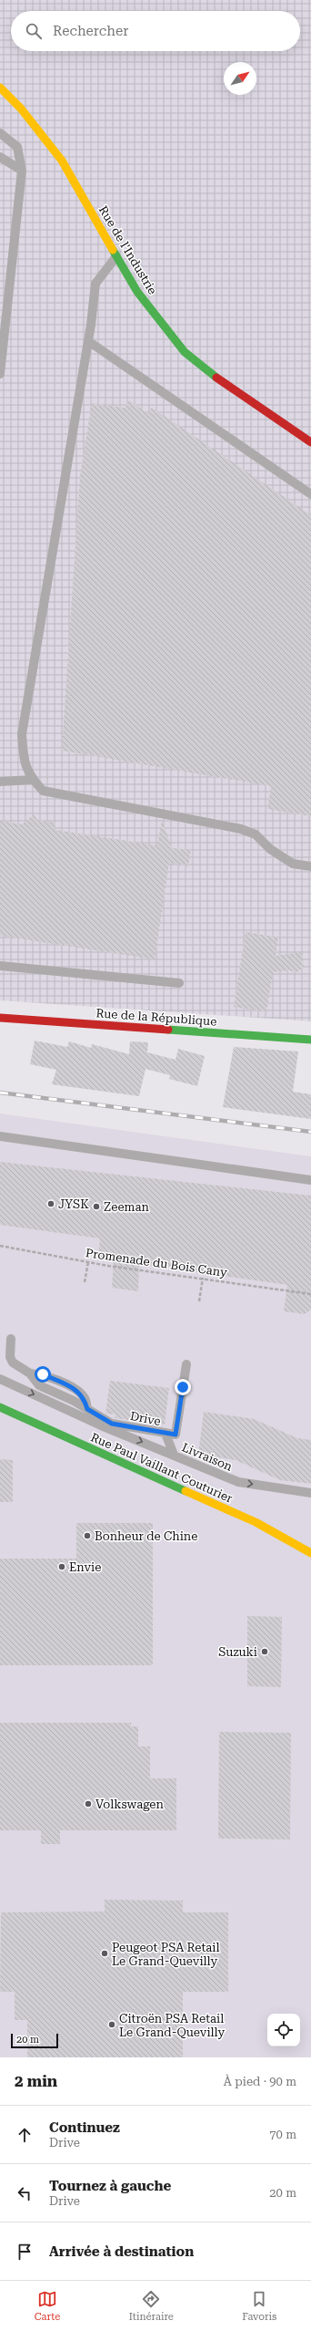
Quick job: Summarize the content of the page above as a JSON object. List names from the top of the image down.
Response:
{
  "streets": {
    "street": ["Rue de l'Industrie", "Rue de la République", "Rue Paul Vaillant Couturier"],
    "lane": ["Drive", "Livraison"],
    "path": ["Promenade du Bois Cany"]
  },
  "one_way": ["Livraison"],
  "places": [
    "JYSK",
    "Zeeman",
    "Bonheur de Chine",
    "Envie",
    "Suzuki",
    "Volkswagen",
    "Peugeot PSA Retail Le Grand-Quevilly",
    "Citroën PSA Retail Le Grand-Quevilly"
  ],
  "scale_bar": "20 m",
  "north": "top right",
  "page": {
    "search": "Rechercher",
    "scale": "20 m",
    "heading": ["2 min", "À pied · 90 m"],
    "list": [
      ["Continuez", "Drive", "70 m"],
      ["Tournez à gauche", "Drive", "20 m"],
      "Arrivée à destination"
    ],
    "nav": ["Carte", "Itinéraire", "Favoris"]
  }
}
